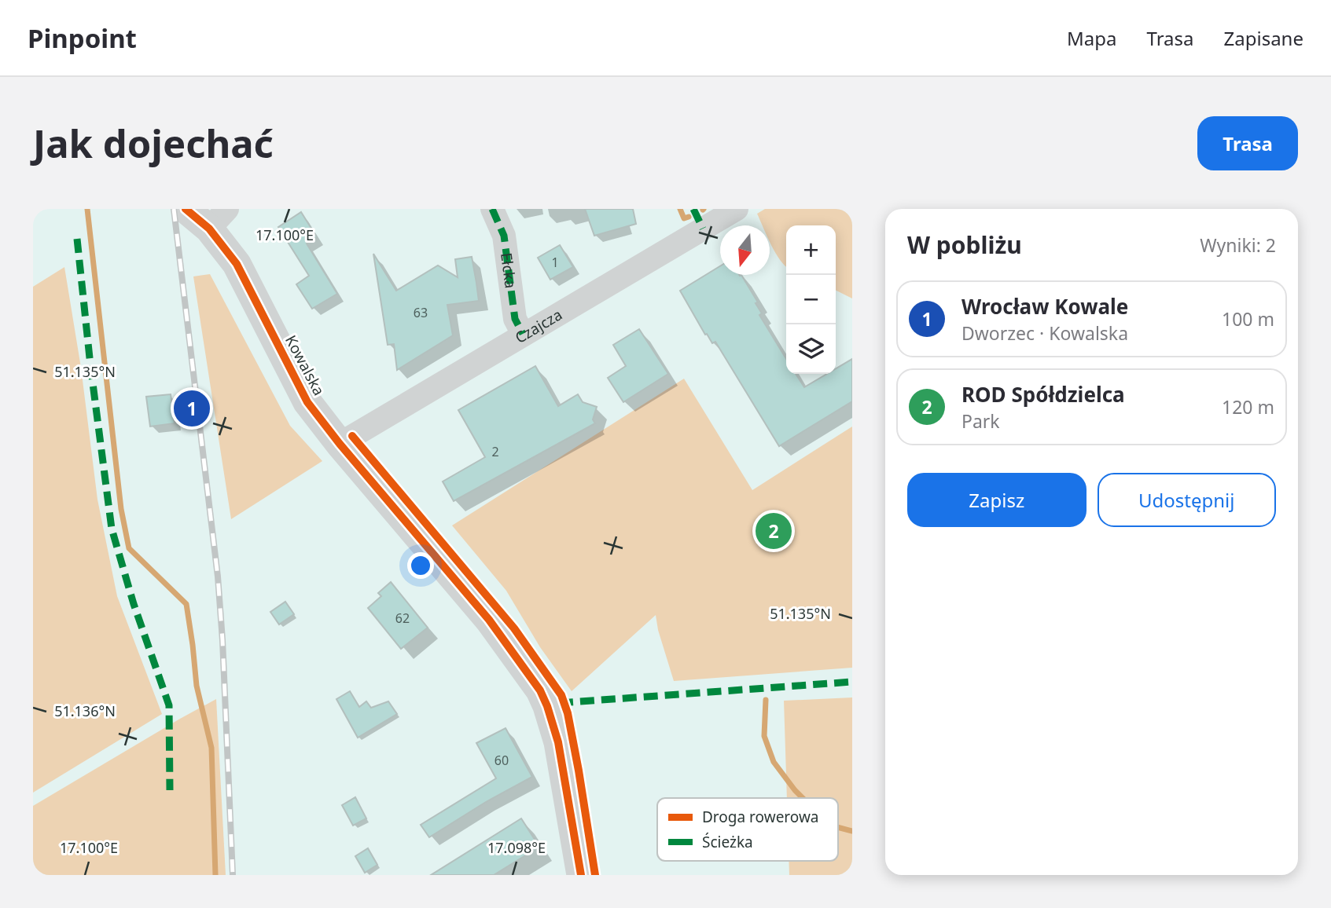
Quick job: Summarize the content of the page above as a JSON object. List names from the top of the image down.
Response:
{
  "streets": {
    "street": ["Ełcka", "Czajcza", "Kowalska"]
  },
  "crossings": [
    ["Ełcka", "Czajcza"],
    ["Czajcza", "Kowalska"]
  ],
  "house_numbers": [
    "1",
    "63",
    "2",
    "62",
    "60"
  ],
  "legend": ["Droga rowerowa", "Ścieżka"],
  "north": "bottom",
  "page": {
    "header": "Pinpoint",
    "nav": ["Mapa", "Trasa", "Zapisane"],
    "buttons": [
      "Trasa",
      ["Zapisz", "Udostępnij"]
    ],
    "title": "Jak dojechać",
    "heading": ["W pobliżu", "Wyniki: 2"],
    "map_buttons": ["+", "−"],
    "list": [
      {
        "mark": "1",
        "name": "Wrocław Kowale",
        "note": "Dworzec · Kowalska",
        "value": "100 m"
      },
      {
        "mark": "2",
        "name": "ROD Spółdzielca",
        "note": "Park",
        "value": "120 m"
      }
    ],
    "pins": ["1", "2"]
  },
  "coordinates": [
    "17.100°E",
    "51.135°N",
    "51.136°N",
    "17.098°E"
  ]
}
